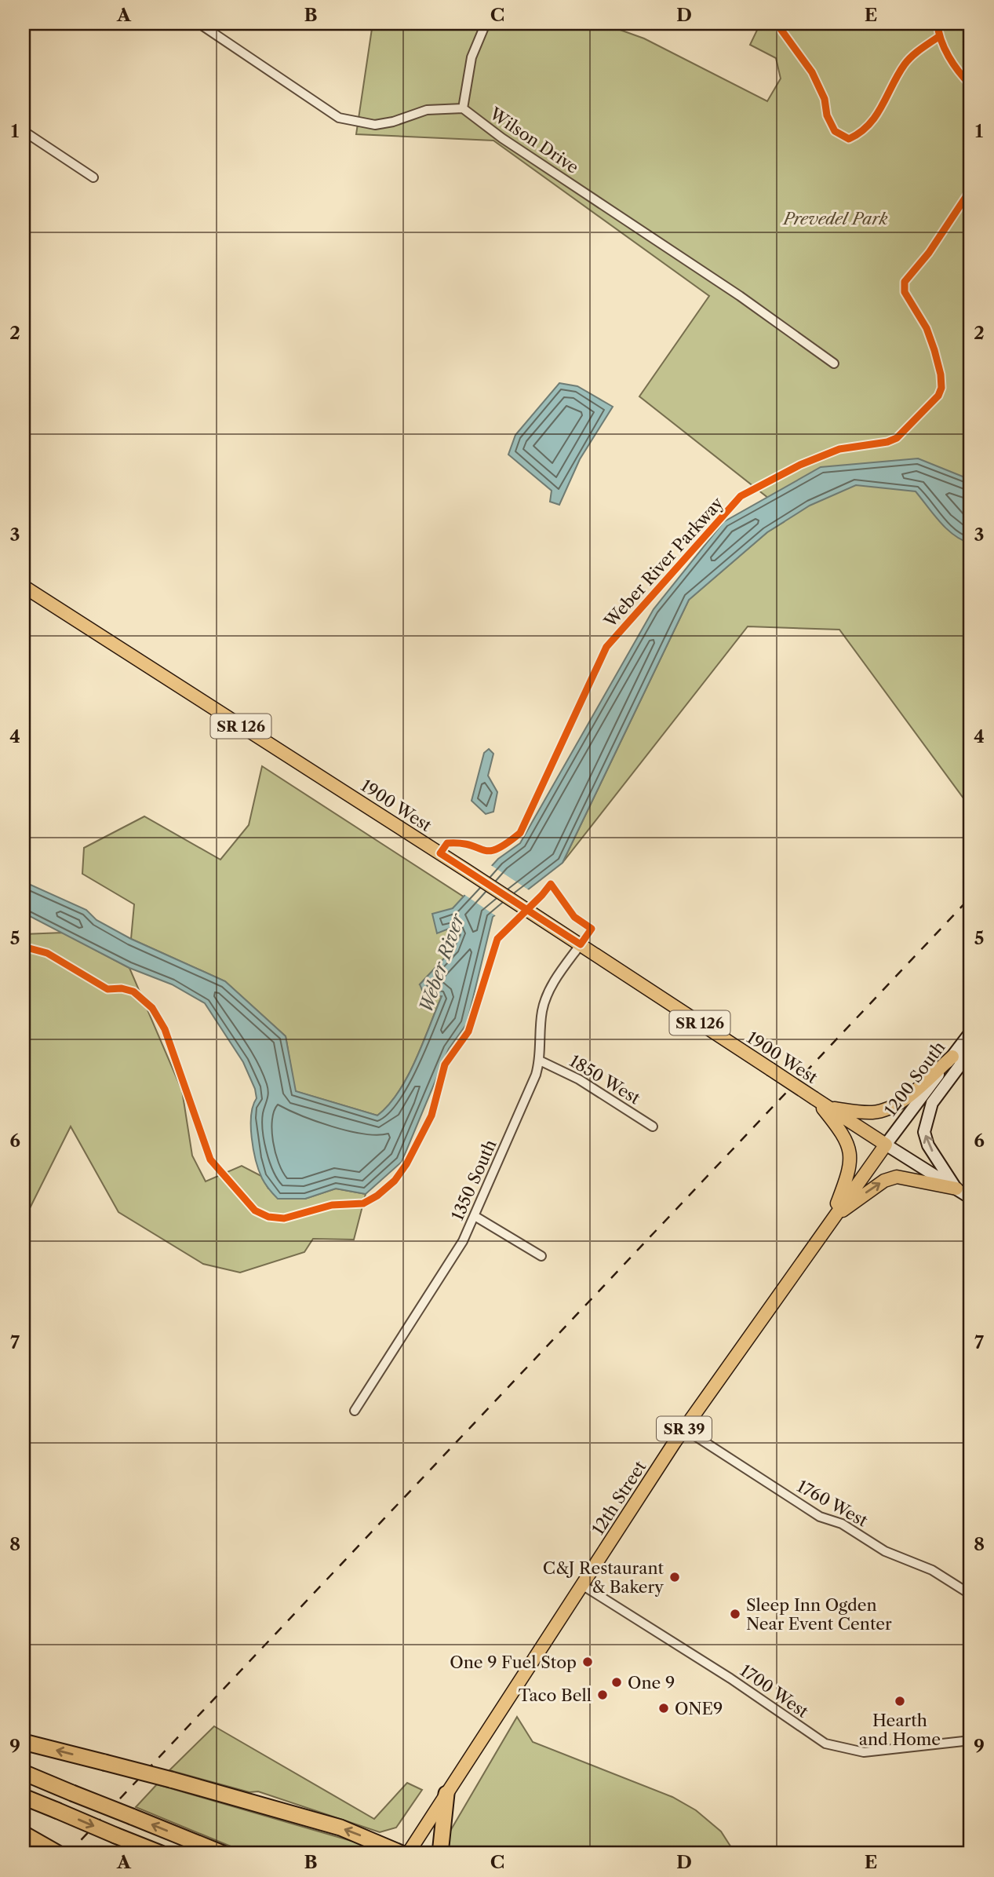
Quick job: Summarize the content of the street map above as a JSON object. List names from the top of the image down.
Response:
{
  "streets": {
    "main road": [
      "SR 126",
      "1900 West",
      "1200 South",
      "SR 39",
      "12th Street"
    ],
    "street": [
      "Wilson Drive",
      "1850 West",
      "1350 South",
      "1760 West",
      "1700 West"
    ],
    "cycle path": ["Weber River Parkway"]
  },
  "crossings": [
    ["1900 West", "1200 South"],
    ["1900 West", "1350 South"],
    ["1900 West", "12th Street"],
    ["1200 South", "12th Street"],
    ["1850 West", "1350 South"],
    ["SR 39", "12th Street"],
    ["12th Street", "1760 West"],
    ["12th Street", "1700 West"]
  ],
  "water": ["Weber River"],
  "parks": ["Prevedel Park"],
  "places": [
    "C&J Restaurant & Bakery",
    "Sleep Inn Ogden Near Event Center",
    "One 9 Fuel Stop",
    "One 9",
    "Taco Bell",
    "Hearth and Home",
    "ONE9"
  ],
  "grid": {
    "columns": [
      "A",
      "B",
      "C",
      "D",
      "E"
    ],
    "rows": [
      "1",
      "2",
      "3",
      "4",
      "5",
      "6",
      "7",
      "8",
      "9"
    ]
  }
}
